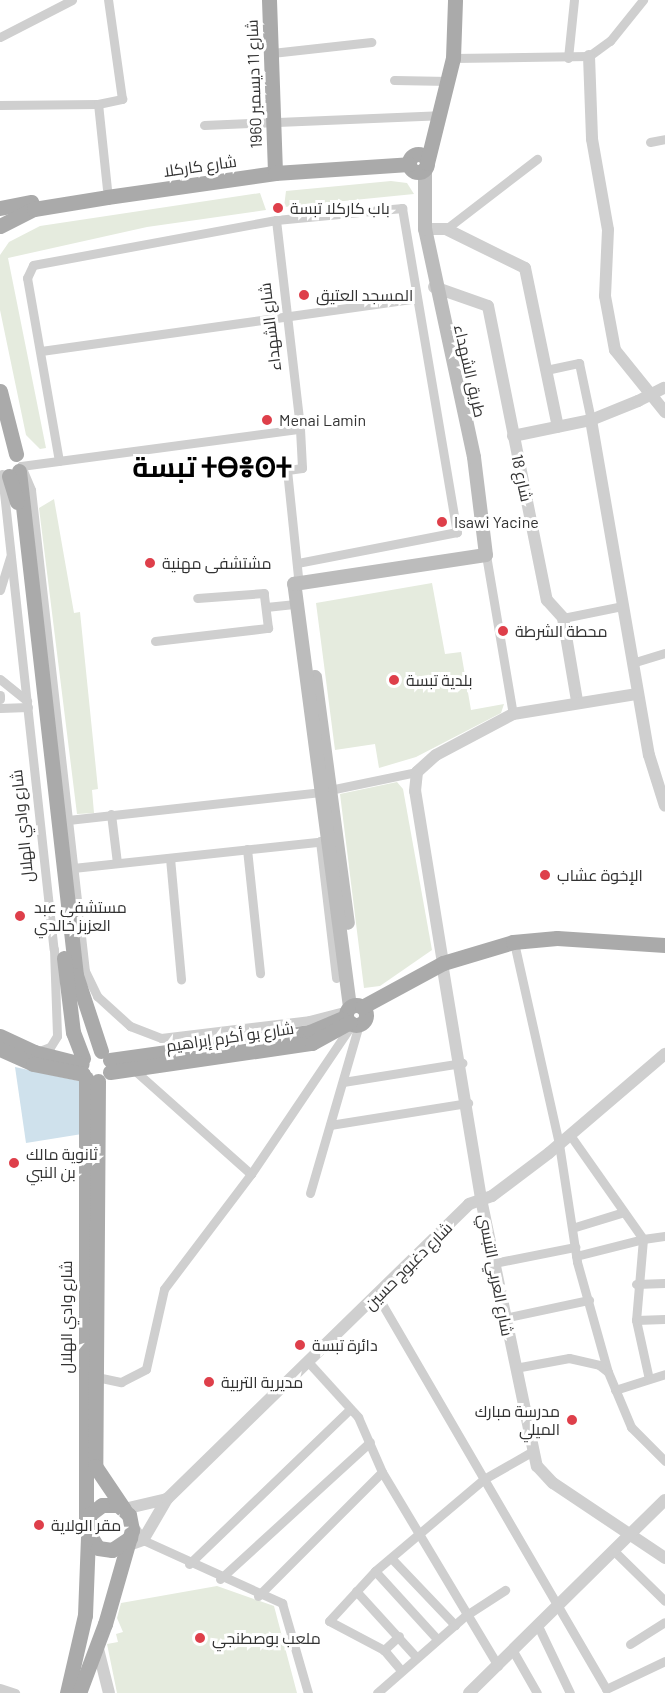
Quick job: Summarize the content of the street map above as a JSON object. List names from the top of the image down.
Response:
{
  "streets": {
    "main road": [
      "شارع 11 ديسمبر 1960",
      "شارع كاركلا",
      "طريق الشهداء",
      "شارع وادي الهلال",
      "شارع بو أكرم إبراهيم"
    ],
    "street": [
      "شارع الشهداء",
      "شارع 18",
      "شارع دغبوج حسين",
      "شارع العربي التبسي"
    ]
  },
  "crossings": [
    ["شارع 11 ديسمبر 1960", "شارع كاركلا"],
    ["شارع كاركلا", "طريق الشهداء"],
    ["طريق الشهداء", "شارع 18"],
    ["شارع وادي الهلال", "شارع بو أكرم إبراهيم"],
    ["شارع دغبوج حسين", "شارع العربي التبسي"]
  ],
  "districts": ["تبسة ⵜⴱⴻⵙⵜ"],
  "places": [
    "باب كاركلا تبسة",
    "المسجد العتيق",
    "Menai Lamin",
    "Isawi Yacine",
    "مشتشفى مهنية",
    "محطة الشرطة",
    "بلدية تبسة",
    "الإخوة عشاب",
    "مستشفى عبد العزبز خالدي",
    "ثانوية مالك بن النبي",
    "دائرة تبسة",
    "مديرية التربية",
    "مدرسة مبارك الميلي",
    "مقر الولاية",
    "ملعب بوصطنجي"
  ]
}
